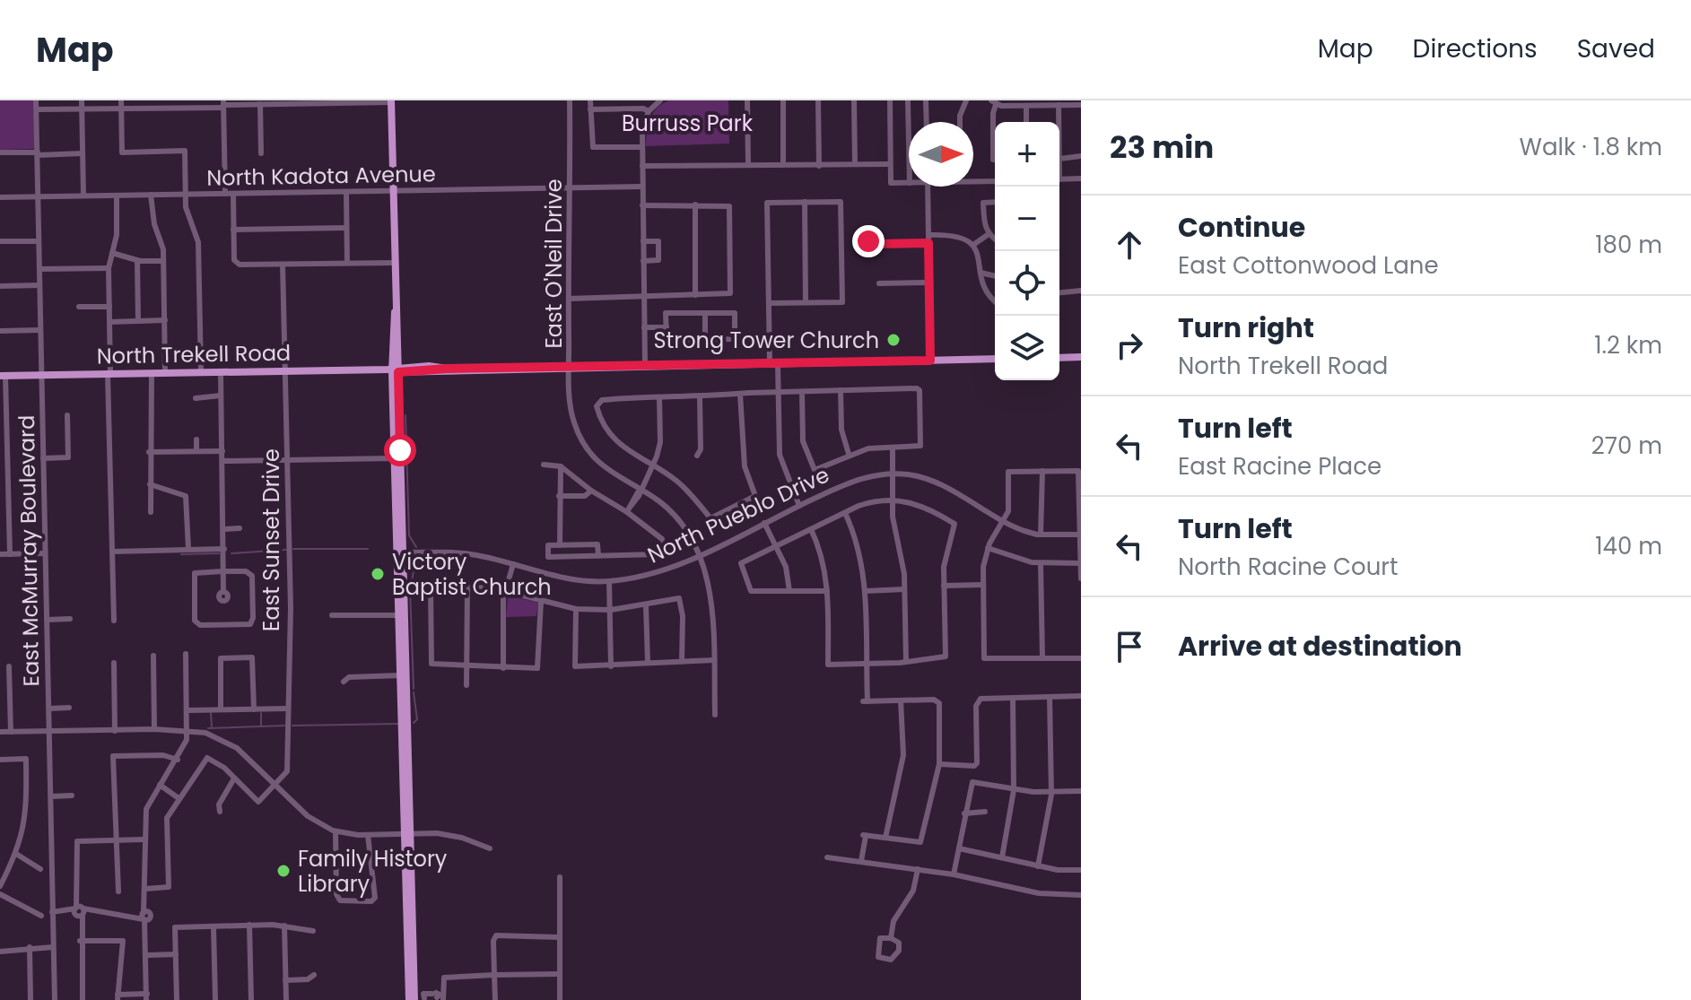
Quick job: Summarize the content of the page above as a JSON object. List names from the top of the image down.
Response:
{
  "streets": {
    "main road": ["North Trekell Road"],
    "street": [
      "North Kadota Avenue",
      "East O'Neil Drive",
      "North Pueblo Drive",
      "East Sunset Drive",
      "East McMurray Boulevard"
    ]
  },
  "crossings": [
    ["North Kadota Avenue", "East O'Neil Drive"],
    ["North Kadota Avenue", "East McMurray Boulevard"],
    ["East O'Neil Drive", "North Trekell Road"],
    ["East O'Neil Drive", "North Pueblo Drive"],
    ["North Trekell Road", "East Sunset Drive"],
    ["North Trekell Road", "East McMurray Boulevard"]
  ],
  "parks": ["Burruss Park"],
  "places": ["Strong Tower Church", "Victory Baptist Church", "Family History Library"],
  "north": "right",
  "page": {
    "header": "Map",
    "nav": ["Map", "Directions", "Saved"],
    "heading": ["23 min", "Walk · 1.8 km"],
    "map_buttons": ["+", "−"],
    "list": [
      ["Continue", "East Cottonwood Lane", "180 m"],
      ["Turn right", "North Trekell Road", "1.2 km"],
      ["Turn left", "East Racine Place", "270 m"],
      ["Turn left", "North Racine Court", "140 m"],
      "Arrive at destination"
    ]
  }
}
